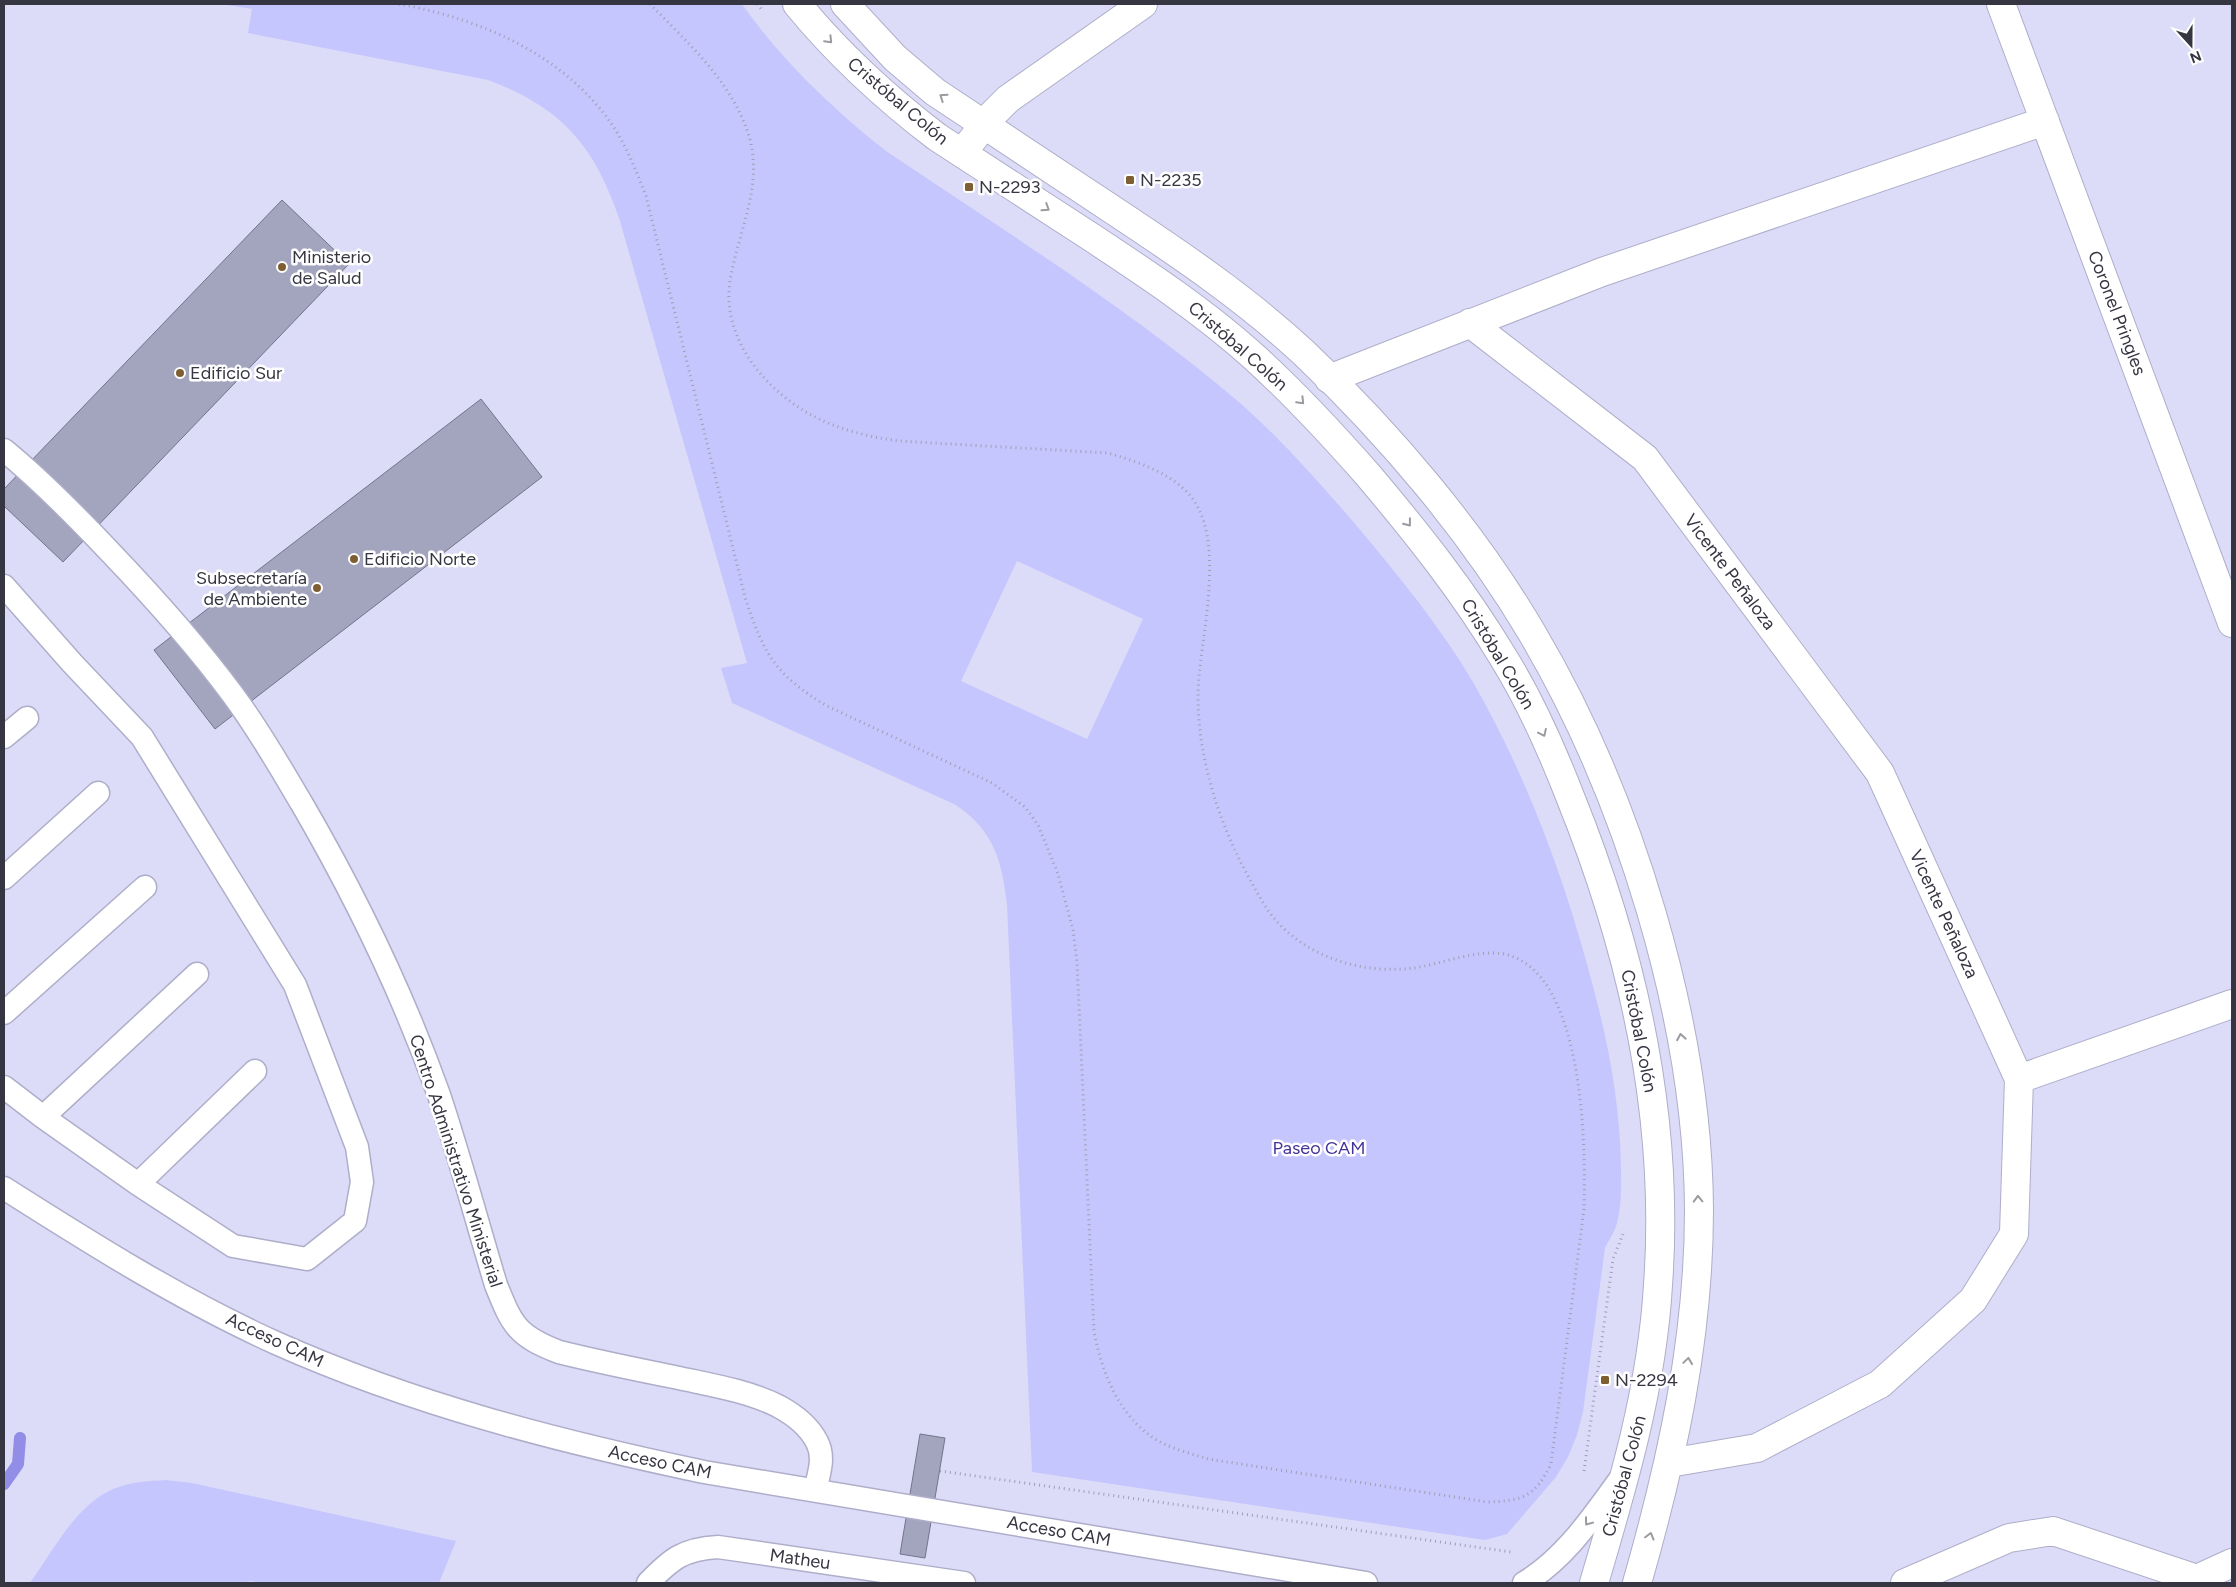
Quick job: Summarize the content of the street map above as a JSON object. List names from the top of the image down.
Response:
{
  "streets": {
    "main road": ["Cristóbal Colón", "Coronel Pringles", "Vicente Peñaloza"],
    "lane": ["Centro Administrativo Ministerial", "Acceso CAM", "Matheu"]
  },
  "crossings": [
    ["Cristóbal Colón", "Vicente Peñaloza"],
    ["Centro Administrativo Ministerial", "Acceso CAM"]
  ],
  "parks": ["Paseo CAM"],
  "places": {
    "transit": ["N-2235", "N-2293", "N-2294"],
    "other": [
      "Ministerio de Salud",
      "Edificio Sur",
      "Edificio Norte",
      "Subsecretaría de Ambiente"
    ]
  },
  "north": "bottom"
}
